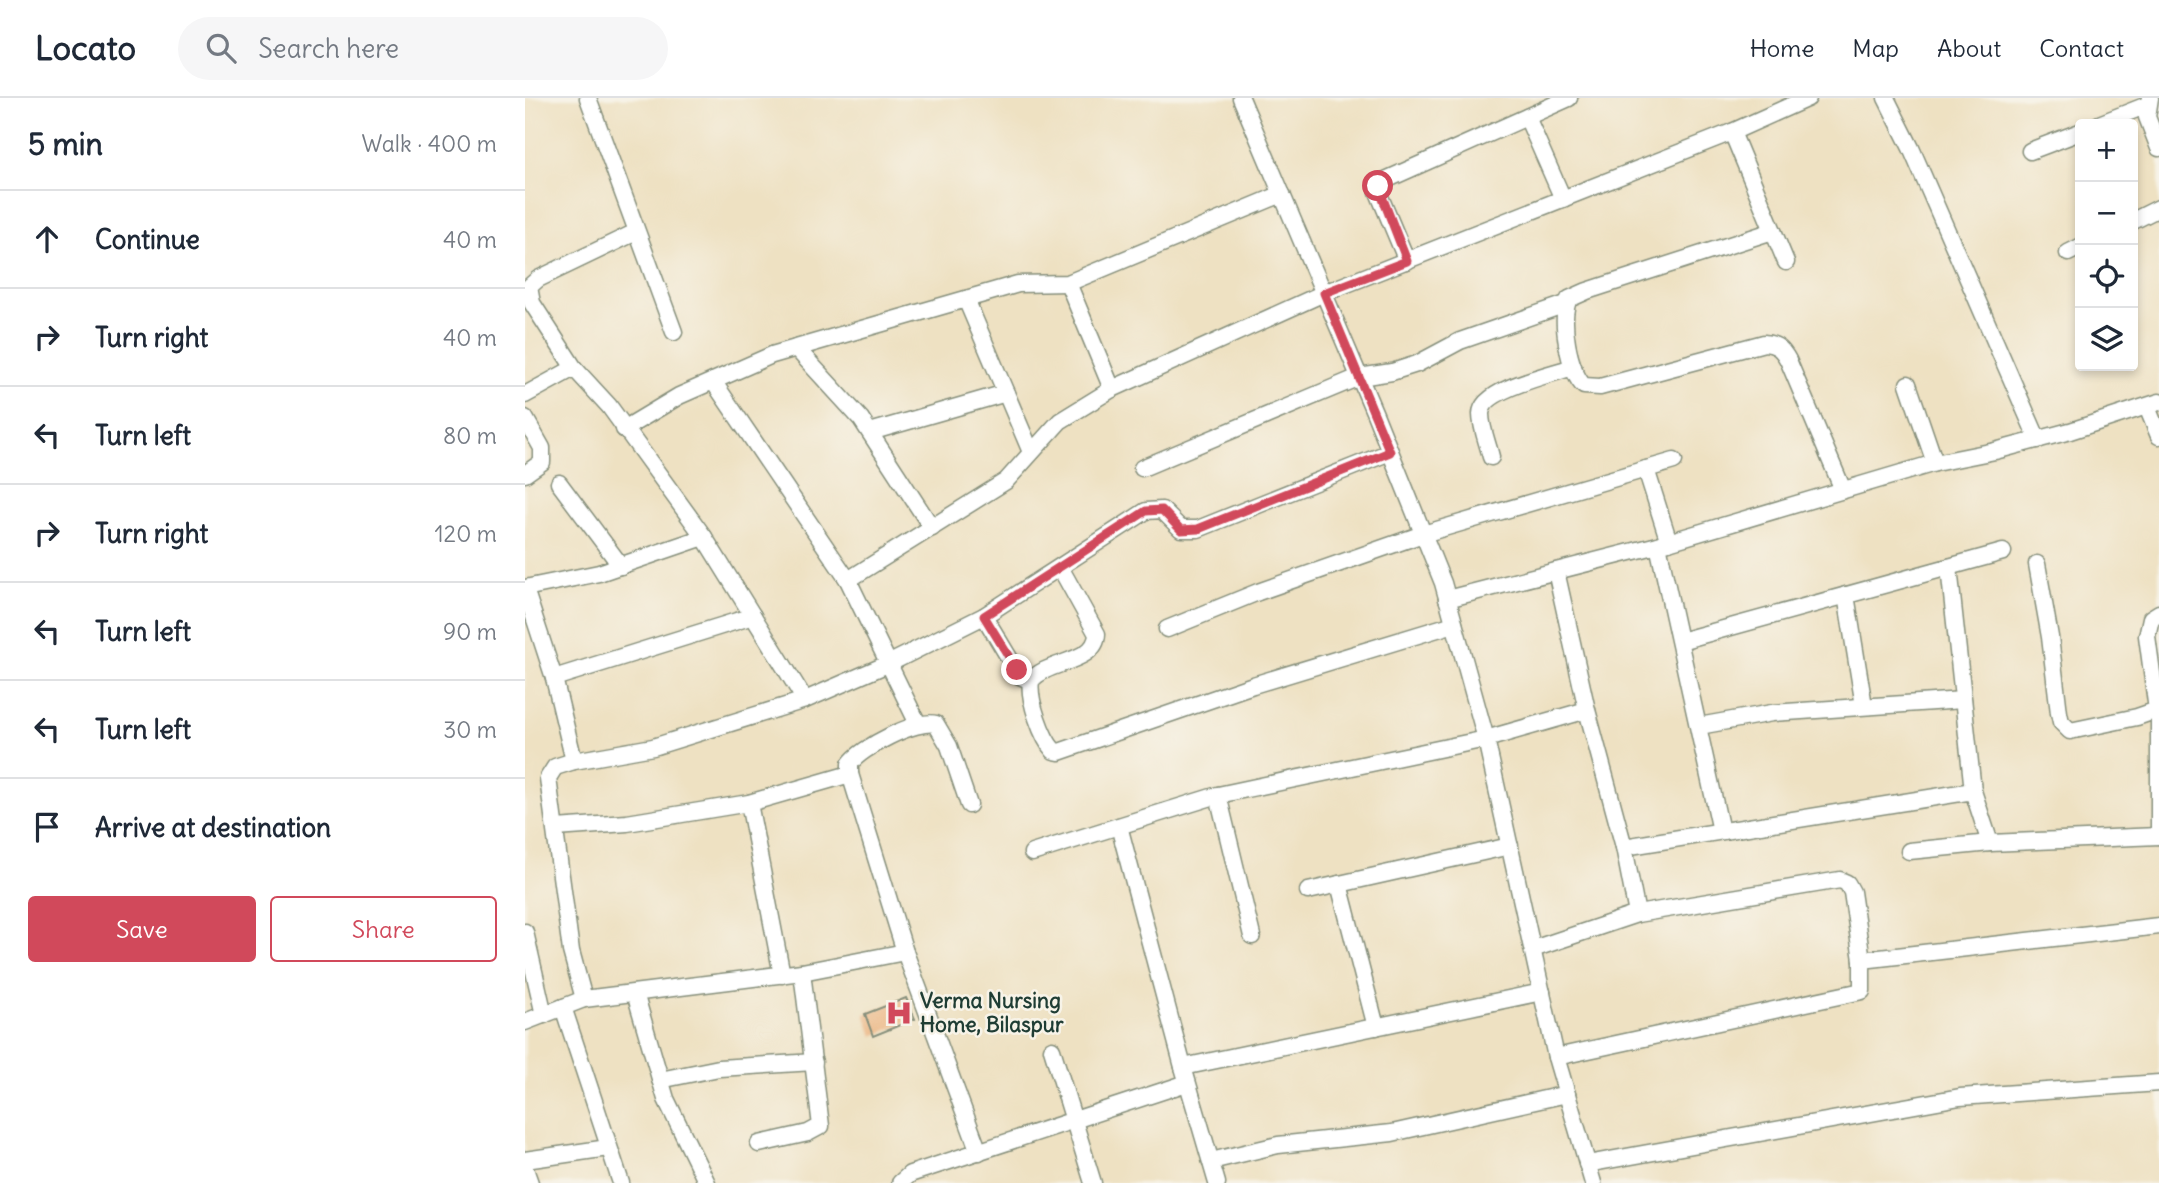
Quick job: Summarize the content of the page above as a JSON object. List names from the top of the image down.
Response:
{
  "places": {
    "hospital": ["Verma Nursing Home, Bilaspur"]
  },
  "page": {
    "header": "Locato",
    "search": "Search here",
    "nav": [
      "Home",
      "Map",
      "About",
      "Contact"
    ],
    "heading": ["5 min", "Walk · 400 m"],
    "map_buttons": ["+", "−"],
    "list": [
      ["Continue", "40 m"],
      ["Turn right", "40 m"],
      ["Turn left", "80 m"],
      ["Turn right", "120 m"],
      ["Turn left", "90 m"],
      ["Turn left", "30 m"],
      "Arrive at destination"
    ],
    "buttons": ["Save", "Share"]
  }
}
